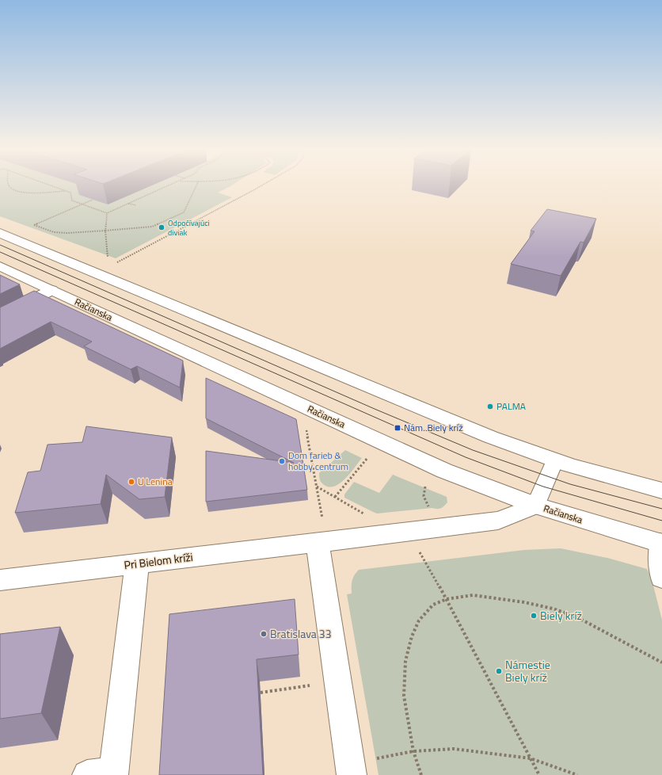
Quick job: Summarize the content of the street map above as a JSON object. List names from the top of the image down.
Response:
{
  "streets": {
    "main road": ["Račianska", "Pri Bielom kríži"]
  },
  "places": {
    "other": [
      "Odpočívajúci diviak",
      "PALMA",
      "Dom farieb & hobby centrum",
      "U Lenina",
      "Biely kríž",
      "Bratislava 33",
      "Námestie Biely kríž"
    ],
    "transit": ["Nám. Biely kríž"]
  }
}
